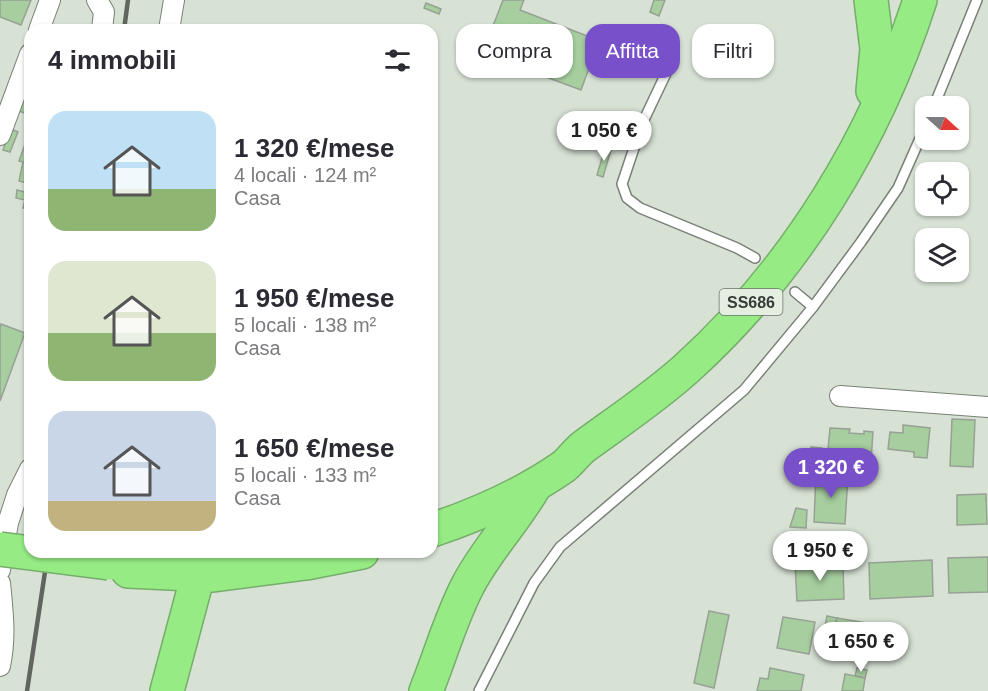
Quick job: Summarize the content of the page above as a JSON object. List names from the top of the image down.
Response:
{
  "streets": {
    "highway": ["SS686"]
  },
  "north": "right",
  "page": {
    "chip": ["Compra", "Affitta", "Filtri"],
    "heading": "4 immobili",
    "list": [
      {
        "name": "1 320 €/mese",
        "note": "4 locali · 124 m² · Casa"
      },
      {
        "name": "1 950 €/mese",
        "note": "5 locali · 138 m² · Casa"
      },
      {
        "name": "1 650 €/mese",
        "note": "5 locali · 133 m² · Casa"
      }
    ],
    "price": [
      "1 050 €",
      "1 320 €",
      "1 950 €",
      "1 650 €"
    ]
  }
}
